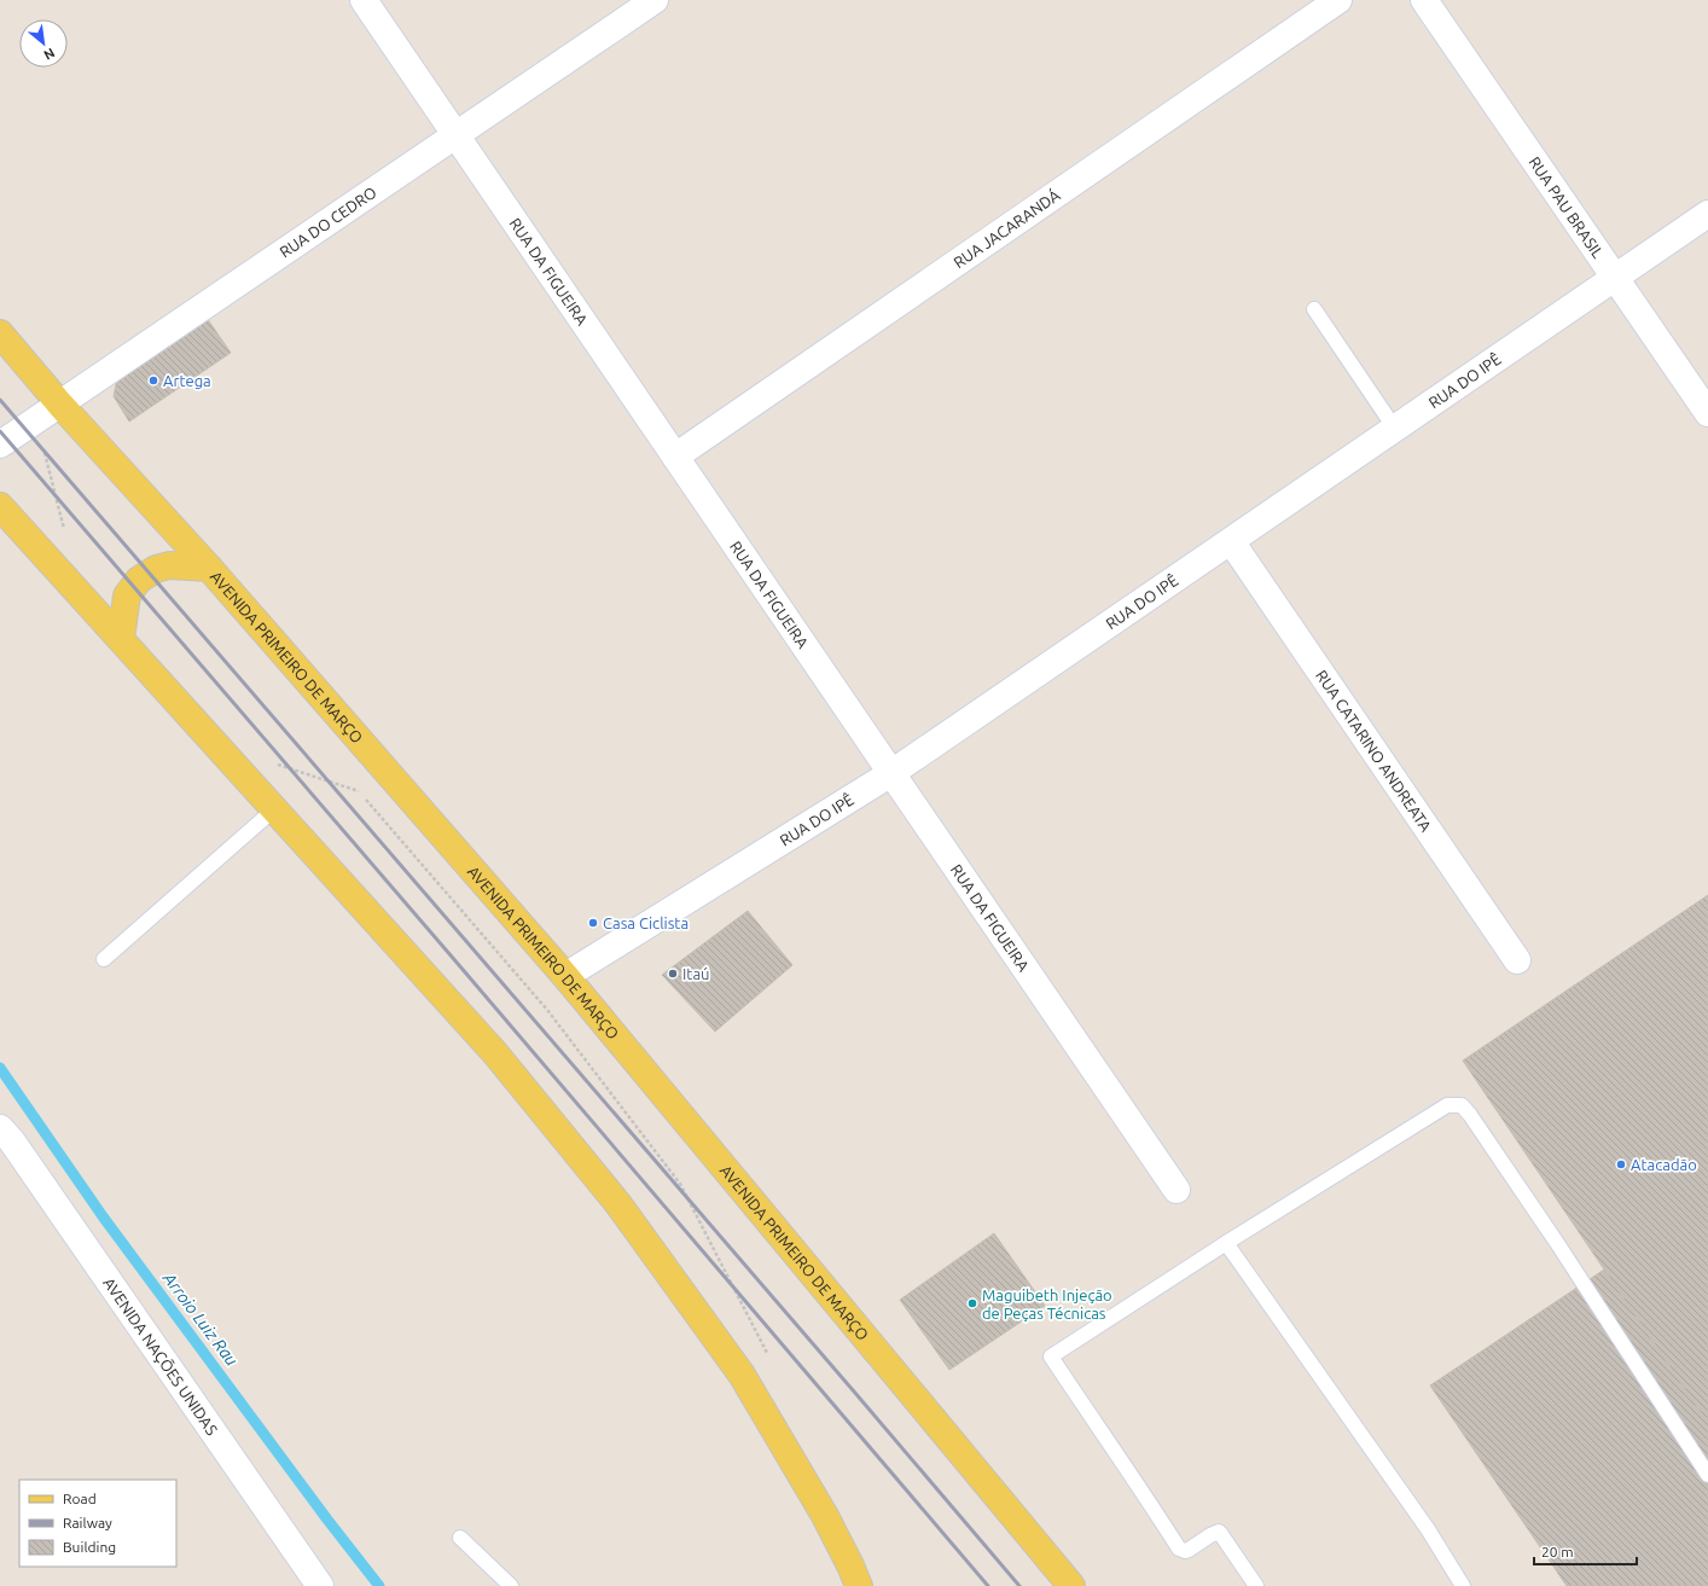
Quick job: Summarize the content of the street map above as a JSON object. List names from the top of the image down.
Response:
{
  "streets": {
    "main road": ["AVENIDA PRIMEIRO DE MARÇO"],
    "street": [
      "RUA PAU BRASIL",
      "RUA DO CEDRO",
      "RUA JACARANDÁ",
      "RUA DA FIGUEIRA",
      "RUA DO IPÊ",
      "RUA CATARINO ANDREATA",
      "AVENIDA NAÇÕES UNIDAS"
    ]
  },
  "crossings": [
    ["RUA PAU BRASIL", "RUA DO IPÊ"],
    ["RUA DO CEDRO", "RUA DA FIGUEIRA"],
    ["RUA DO CEDRO", "AVENIDA PRIMEIRO DE MARÇO"],
    ["RUA JACARANDÁ", "RUA DA FIGUEIRA"],
    ["RUA DA FIGUEIRA", "RUA DO IPÊ"],
    ["RUA DO IPÊ", "AVENIDA PRIMEIRO DE MARÇO"],
    ["RUA DO IPÊ", "RUA CATARINO ANDREATA"]
  ],
  "water": ["Arroio Luiz Rau"],
  "places": [
    "Artega",
    "Casa Ciclista",
    "Itaú",
    "Atacadão",
    "Maguibeth Injeção de Peças Técnicas"
  ],
  "legend": ["Road", "Railway", "Building"],
  "scale_bar": "20 m",
  "north": "bottom right"
}
